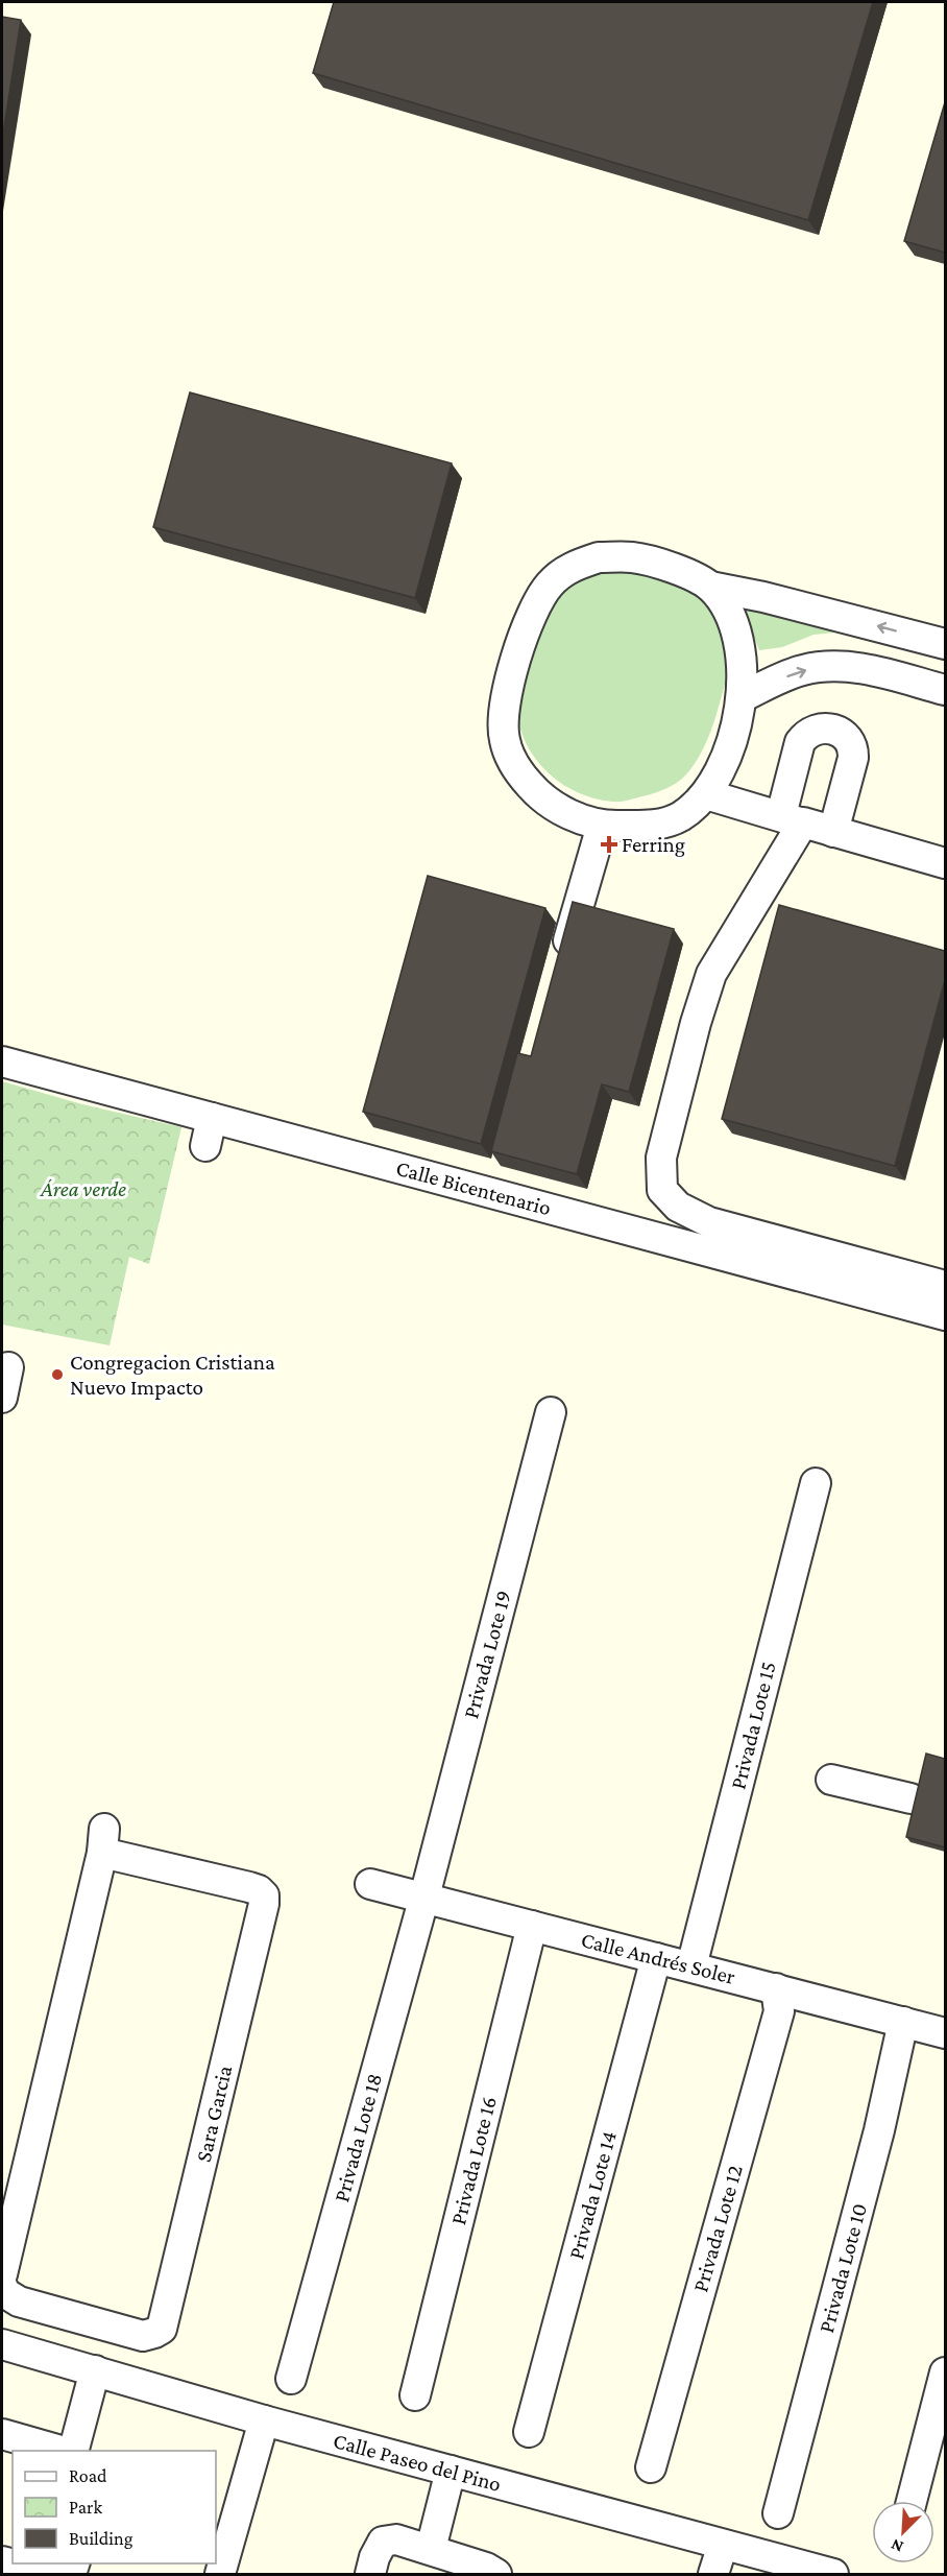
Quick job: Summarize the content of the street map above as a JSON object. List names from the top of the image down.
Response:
{
  "streets": {
    "street": [
      "Calle Bicentenario",
      "Privada Lote 19",
      "Privada Lote 15",
      "Calle Andrés Soler",
      "Sara Garcia",
      "Privada Lote 18",
      "Privada Lote 16",
      "Privada Lote 14",
      "Privada Lote 12",
      "Privada Lote 10",
      "Calle Paseo del Pino"
    ]
  },
  "crossings": [
    ["Privada Lote 19", "Calle Andrés Soler"],
    ["Privada Lote 19", "Privada Lote 18"],
    ["Privada Lote 15", "Calle Andrés Soler"],
    ["Calle Andrés Soler", "Privada Lote 18"],
    ["Calle Andrés Soler", "Privada Lote 16"],
    ["Calle Andrés Soler", "Privada Lote 14"],
    ["Calle Andrés Soler", "Privada Lote 12"],
    ["Calle Andrés Soler", "Privada Lote 10"]
  ],
  "parks": ["Área verde"],
  "places": {
    "health": ["Ferring"],
    "other": ["Congregacion Cristiana Nuevo Impacto"]
  },
  "legend": ["Road", "Park", "Building"],
  "north": "bottom left"
}
